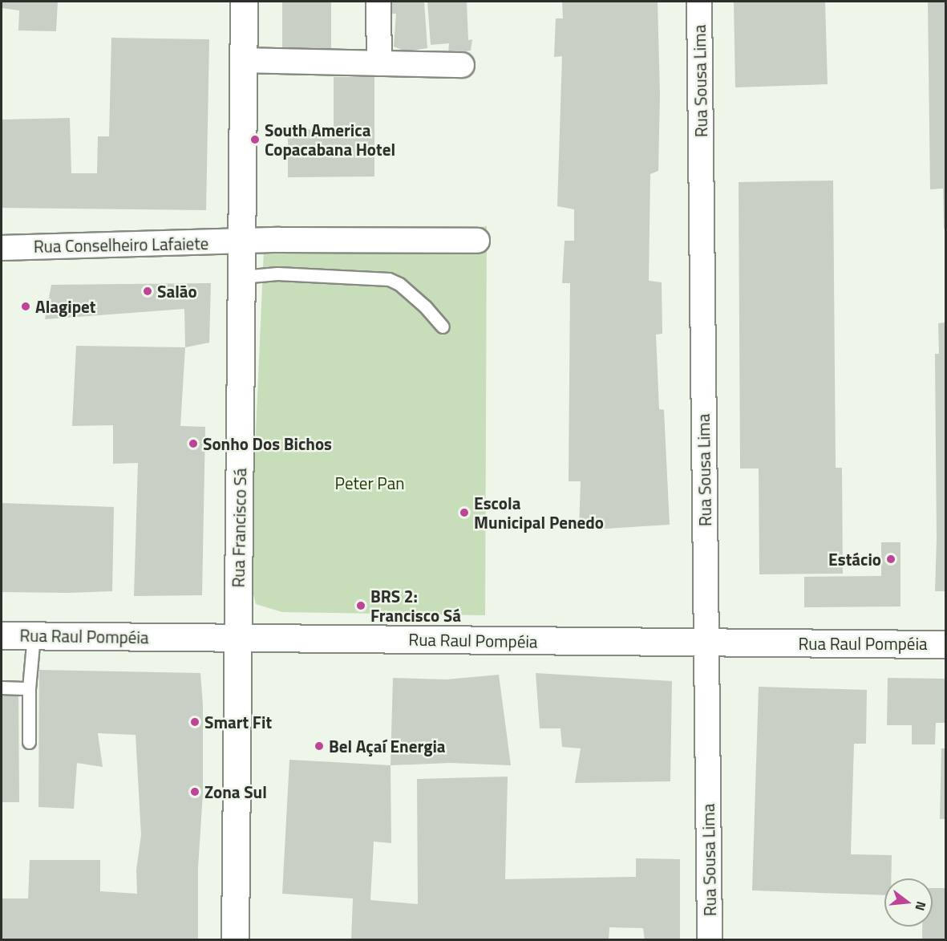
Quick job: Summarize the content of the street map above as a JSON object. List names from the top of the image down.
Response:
{
  "streets": {
    "main road": ["Rua Francisco Sá", "Rua Raul Pompéia"],
    "street": ["Rua Sousa Lima", "Rua Conselheiro Lafaiete"]
  },
  "crossings": [
    ["Rua Sousa Lima", "Rua Raul Pompéia"],
    ["Rua Conselheiro Lafaiete", "Rua Francisco Sá"],
    ["Rua Francisco Sá", "Rua Raul Pompéia"]
  ],
  "parks": ["Peter Pan"],
  "places": [
    "South America Copacabana Hotel",
    "Salão",
    "Alagipet",
    "Sonho Dos Bichos",
    "Escola Municipal Penedo",
    "Estácio",
    "BRS 2: Francisco Sá",
    "Smart Fit",
    "Bel Açaí Energia",
    "Zona Sul"
  ],
  "north": "right"
}
